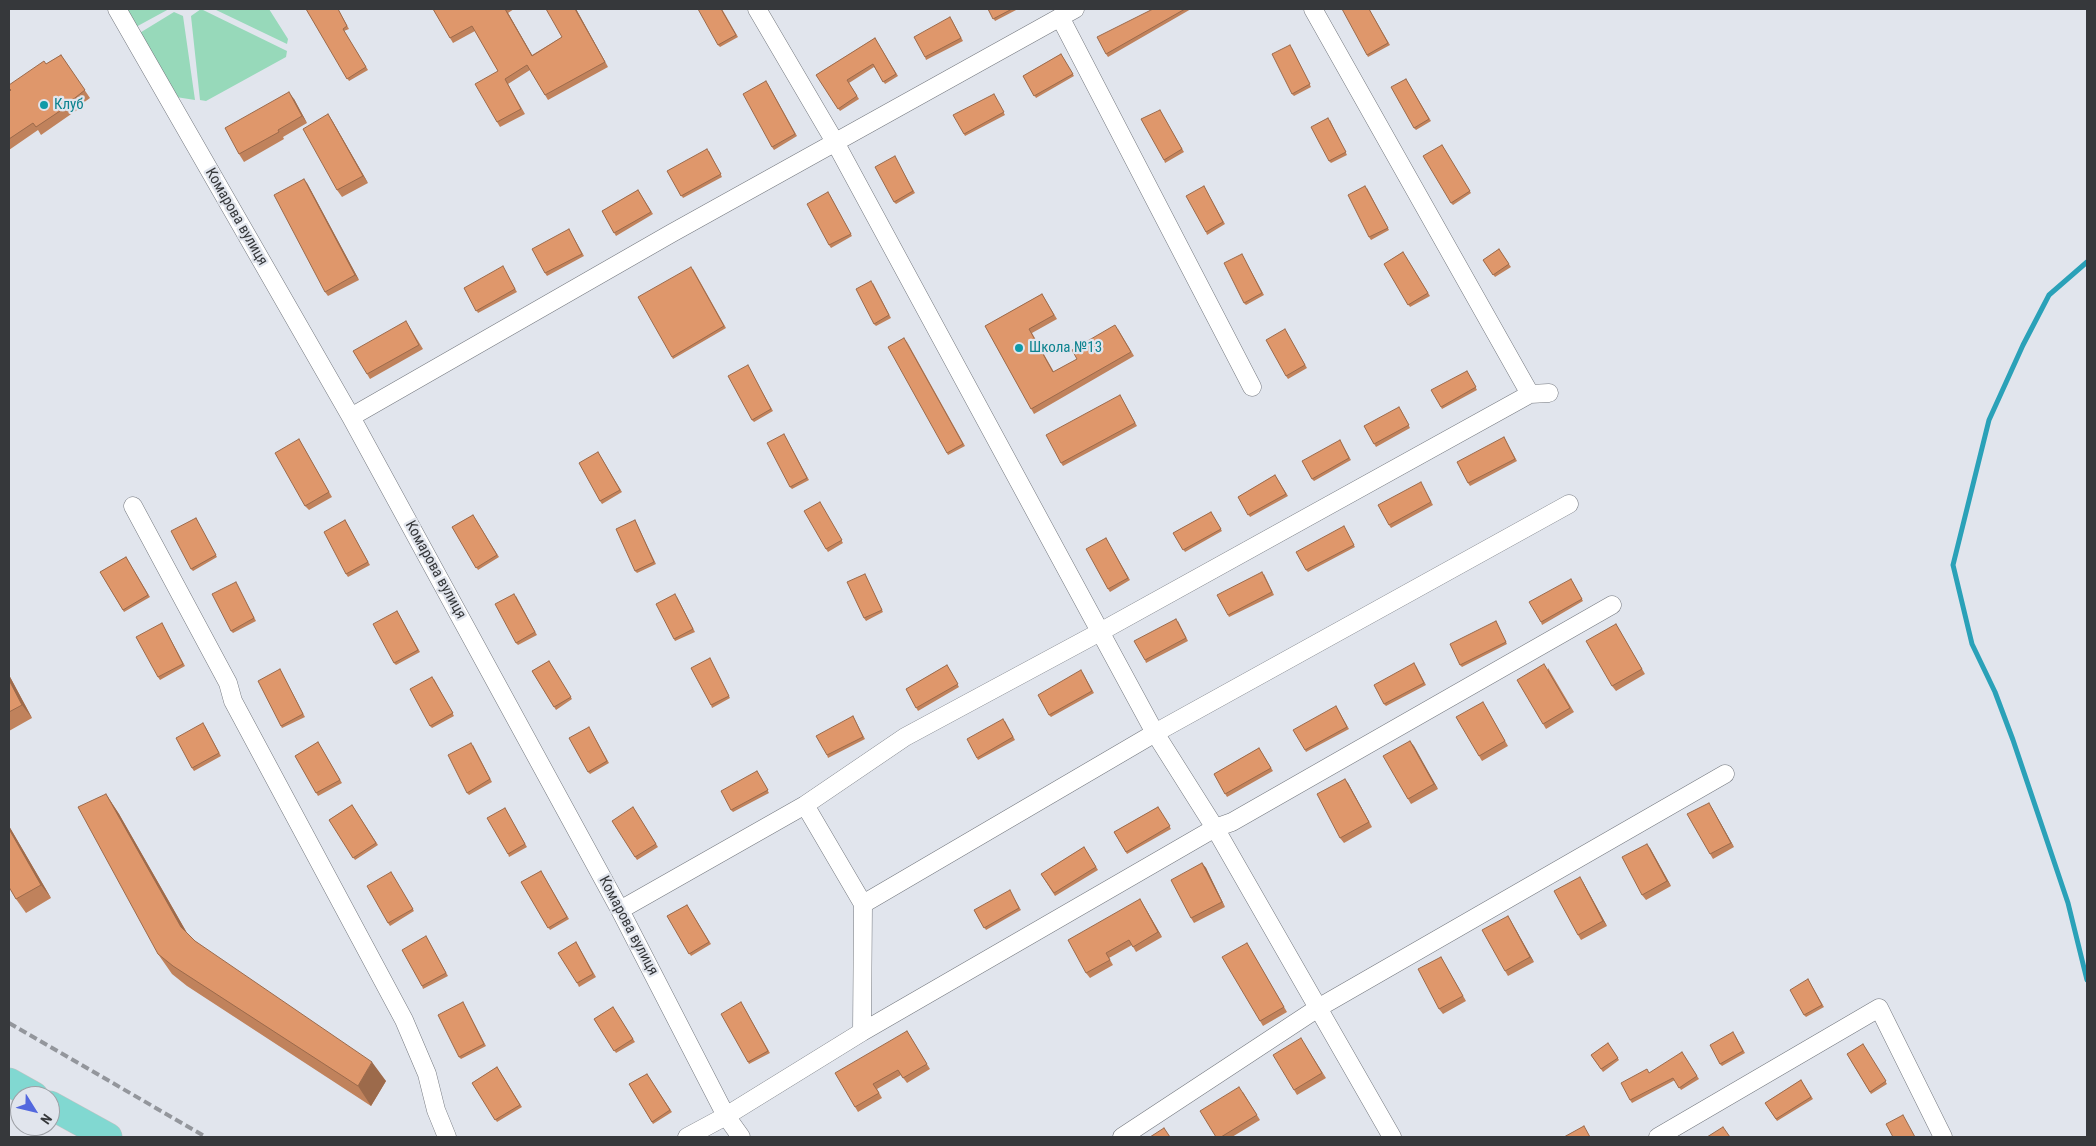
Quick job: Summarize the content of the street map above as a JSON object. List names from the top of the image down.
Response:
{
  "streets": {
    "street": ["Комарова вулиця"]
  },
  "places": ["Клуб", "Школа №13"],
  "north": "bottom right"
}
